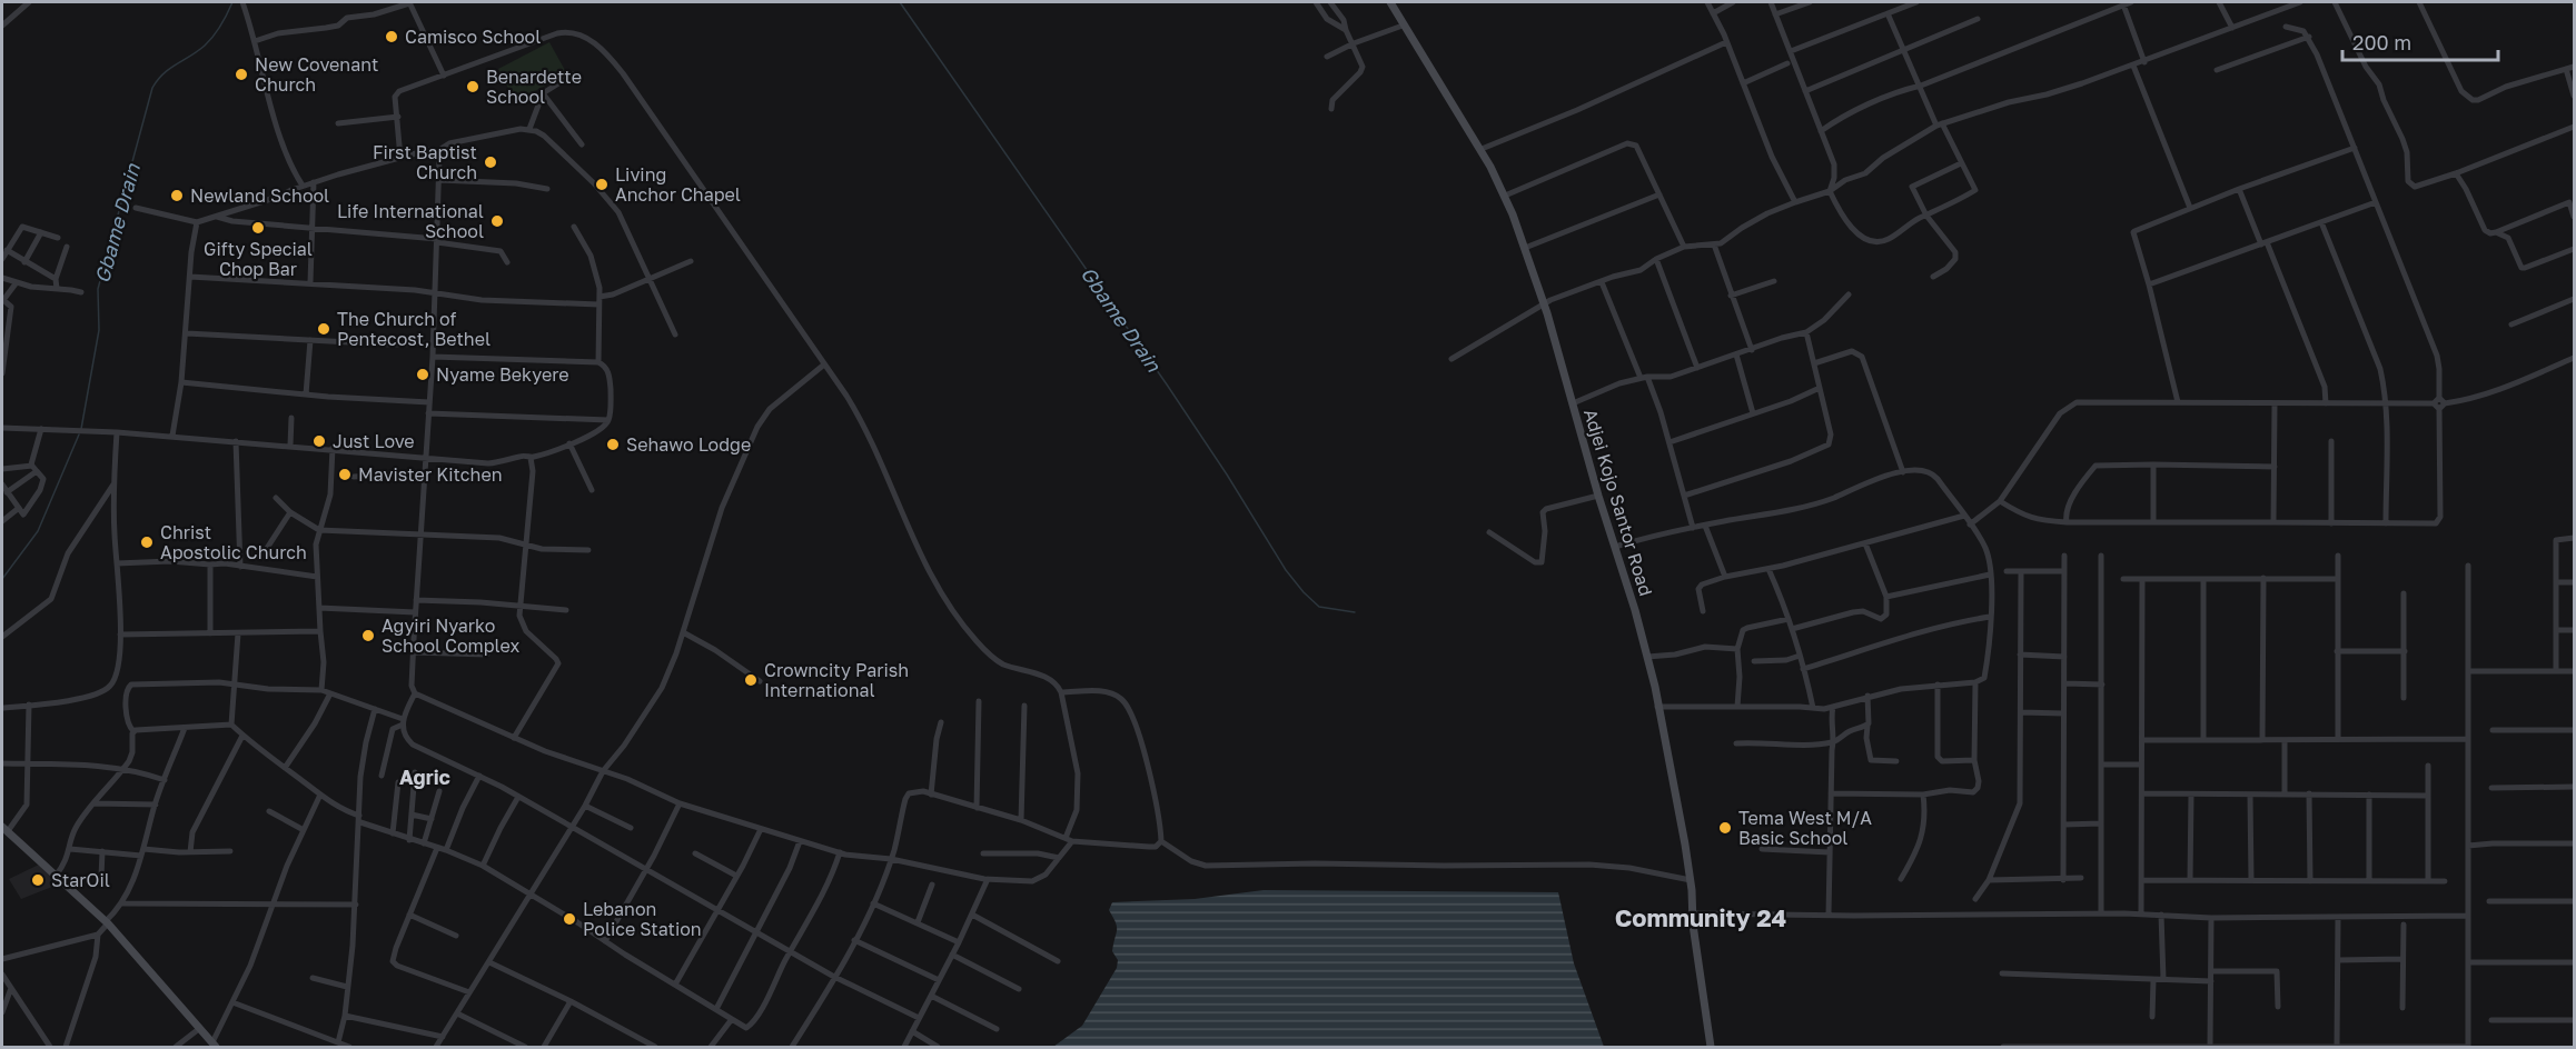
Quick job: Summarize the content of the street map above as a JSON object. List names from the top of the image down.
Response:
{
  "streets": {
    "street": ["Adjei Kojo Santor Road"]
  },
  "districts": ["Agric", "Community 24"],
  "water": ["Gbame Drain"],
  "places": [
    "Camisco School",
    "New Covenant Church",
    "Benardette School",
    "First Baptist Church",
    "Living Anchor Chapel",
    "Newland School",
    "Life International School",
    "Gifty Special Chop Bar",
    "The Church of Pentecost, Bethel",
    "Nyame Bekyere",
    "Just Love",
    "Sehawo Lodge",
    "Mavister Kitchen",
    "Christ Apostolic Church",
    "Agyiri Nyarko School Complex",
    "Crowncity Parish International",
    "Tema West M/A Basic School",
    "StarOil",
    "Lebanon Police Station"
  ],
  "scale_bar": "200 m"
}
